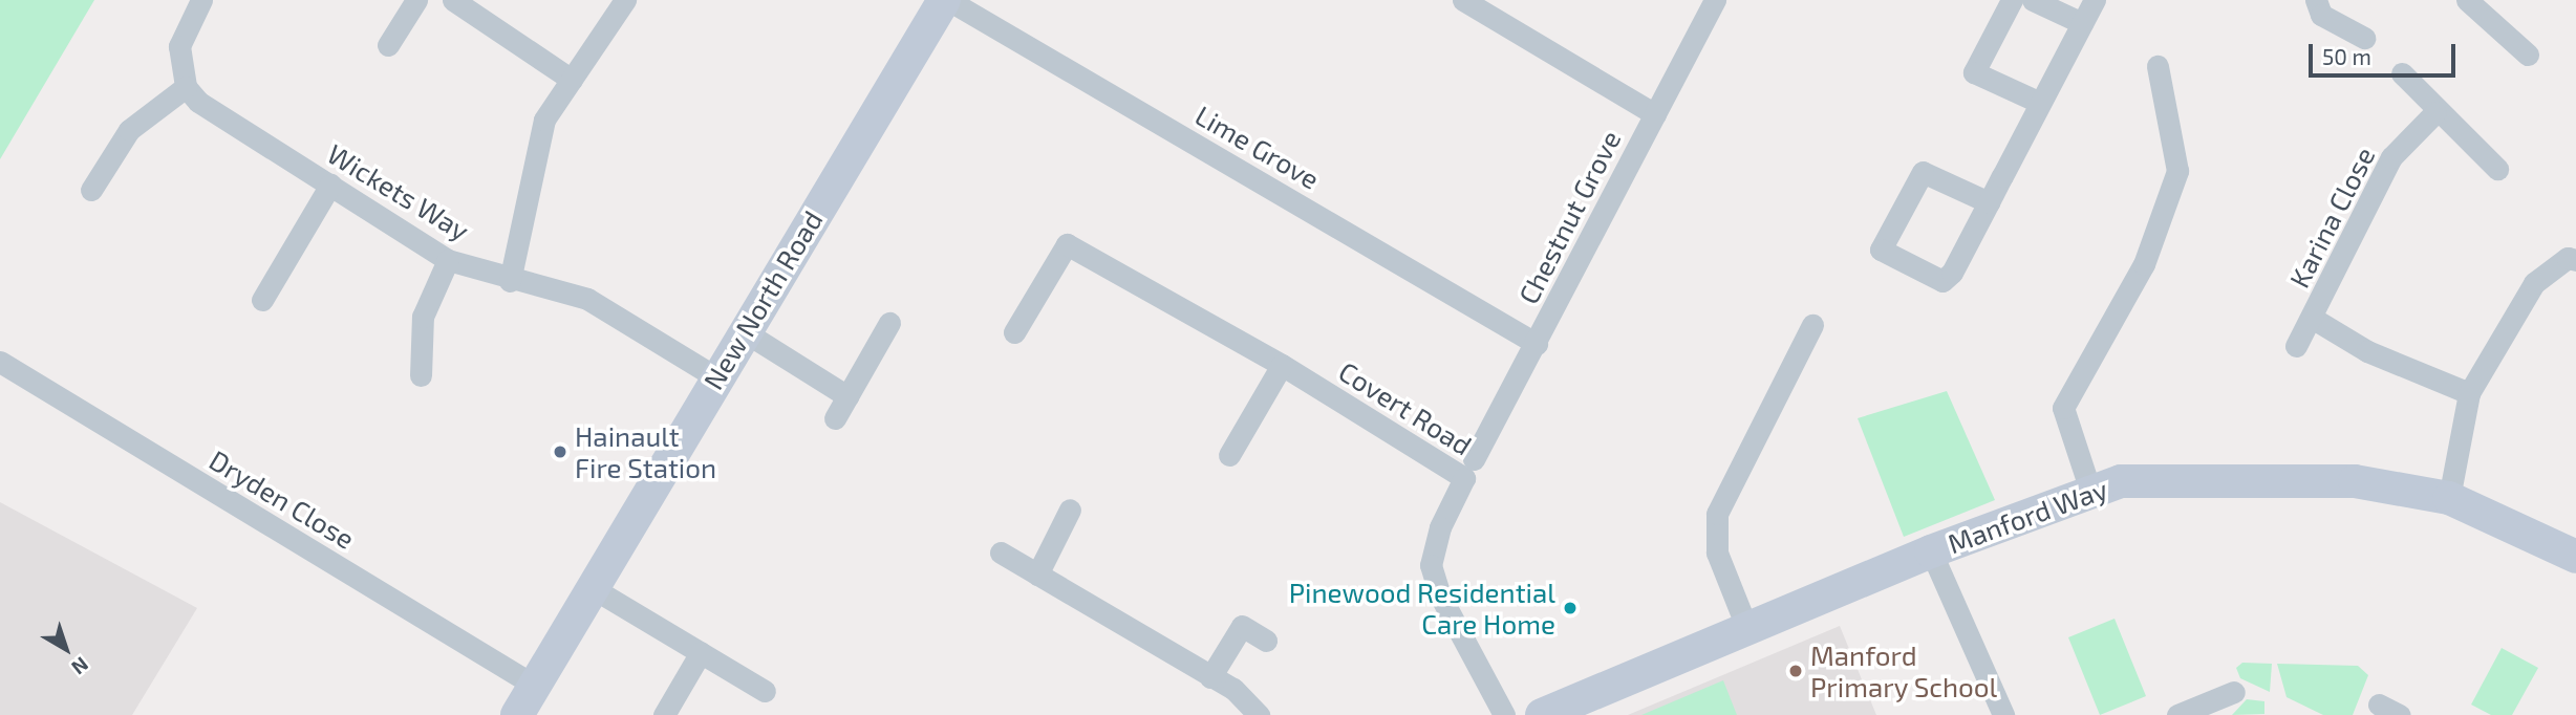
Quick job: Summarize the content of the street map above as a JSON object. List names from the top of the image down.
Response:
{
  "streets": {
    "street": [
      "Lime Grove",
      "Wickets Way",
      "Chestnut Grove",
      "Karina Close",
      "New North Road",
      "Covert Road",
      "Dryden Close",
      "Manford Way"
    ]
  },
  "crossings": [
    ["Lime Grove", "Chestnut Grove"],
    ["Lime Grove", "New North Road"],
    ["Wickets Way", "New North Road"],
    ["New North Road", "Dryden Close"]
  ],
  "places": ["Hainault Fire Station", "Pinewood Residential Care Home", "Manford Primary School"],
  "scale_bar": "50 m",
  "north": "bottom right"
}
